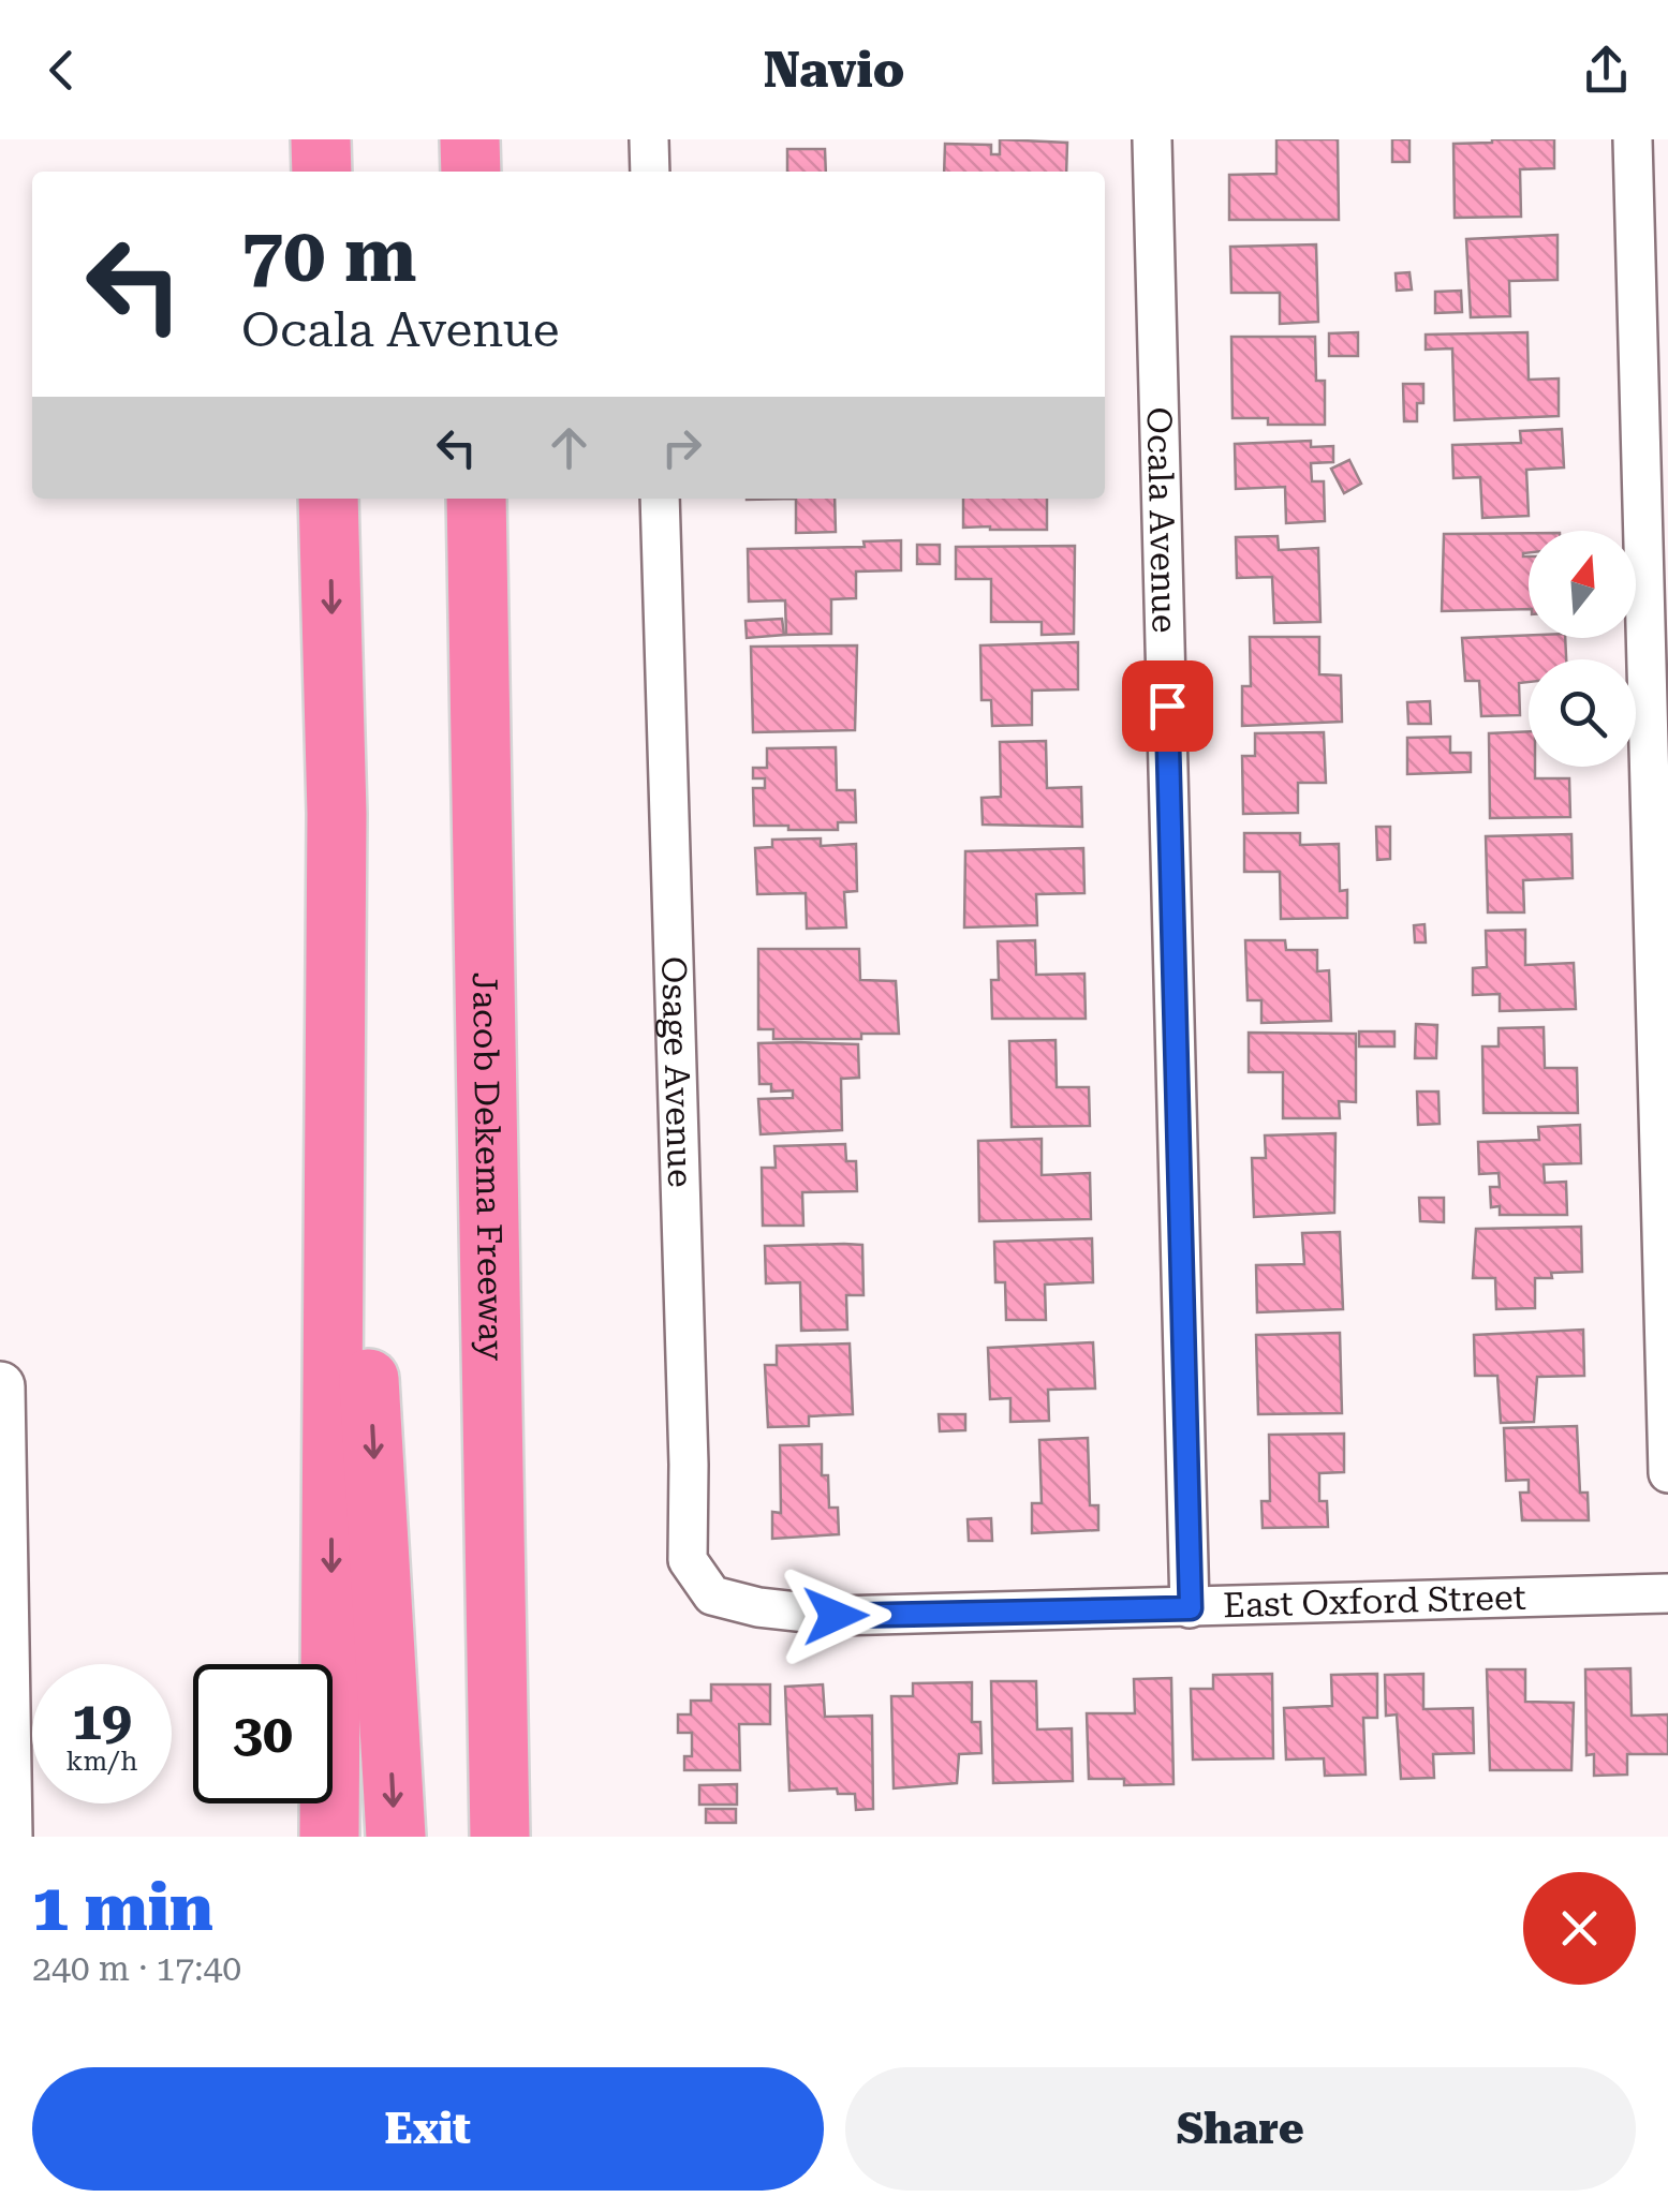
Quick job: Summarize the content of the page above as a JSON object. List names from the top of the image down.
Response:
{
  "streets": {
    "highway": ["Jacob Dekema Freeway"],
    "street": ["Ocala Avenue", "Osage Avenue", "East Oxford Street"]
  },
  "crossings": [
    ["Ocala Avenue", "East Oxford Street"],
    ["Osage Avenue", "East Oxford Street"]
  ],
  "north": "top",
  "page": {
    "header": "Navio",
    "turn": ["70 m", "Ocala Avenue"],
    "speed": "19 km/h",
    "limit": "30",
    "heading": ["1 min", "240 m · 17:40"],
    "buttons": ["Exit", "Share"]
  }
}
